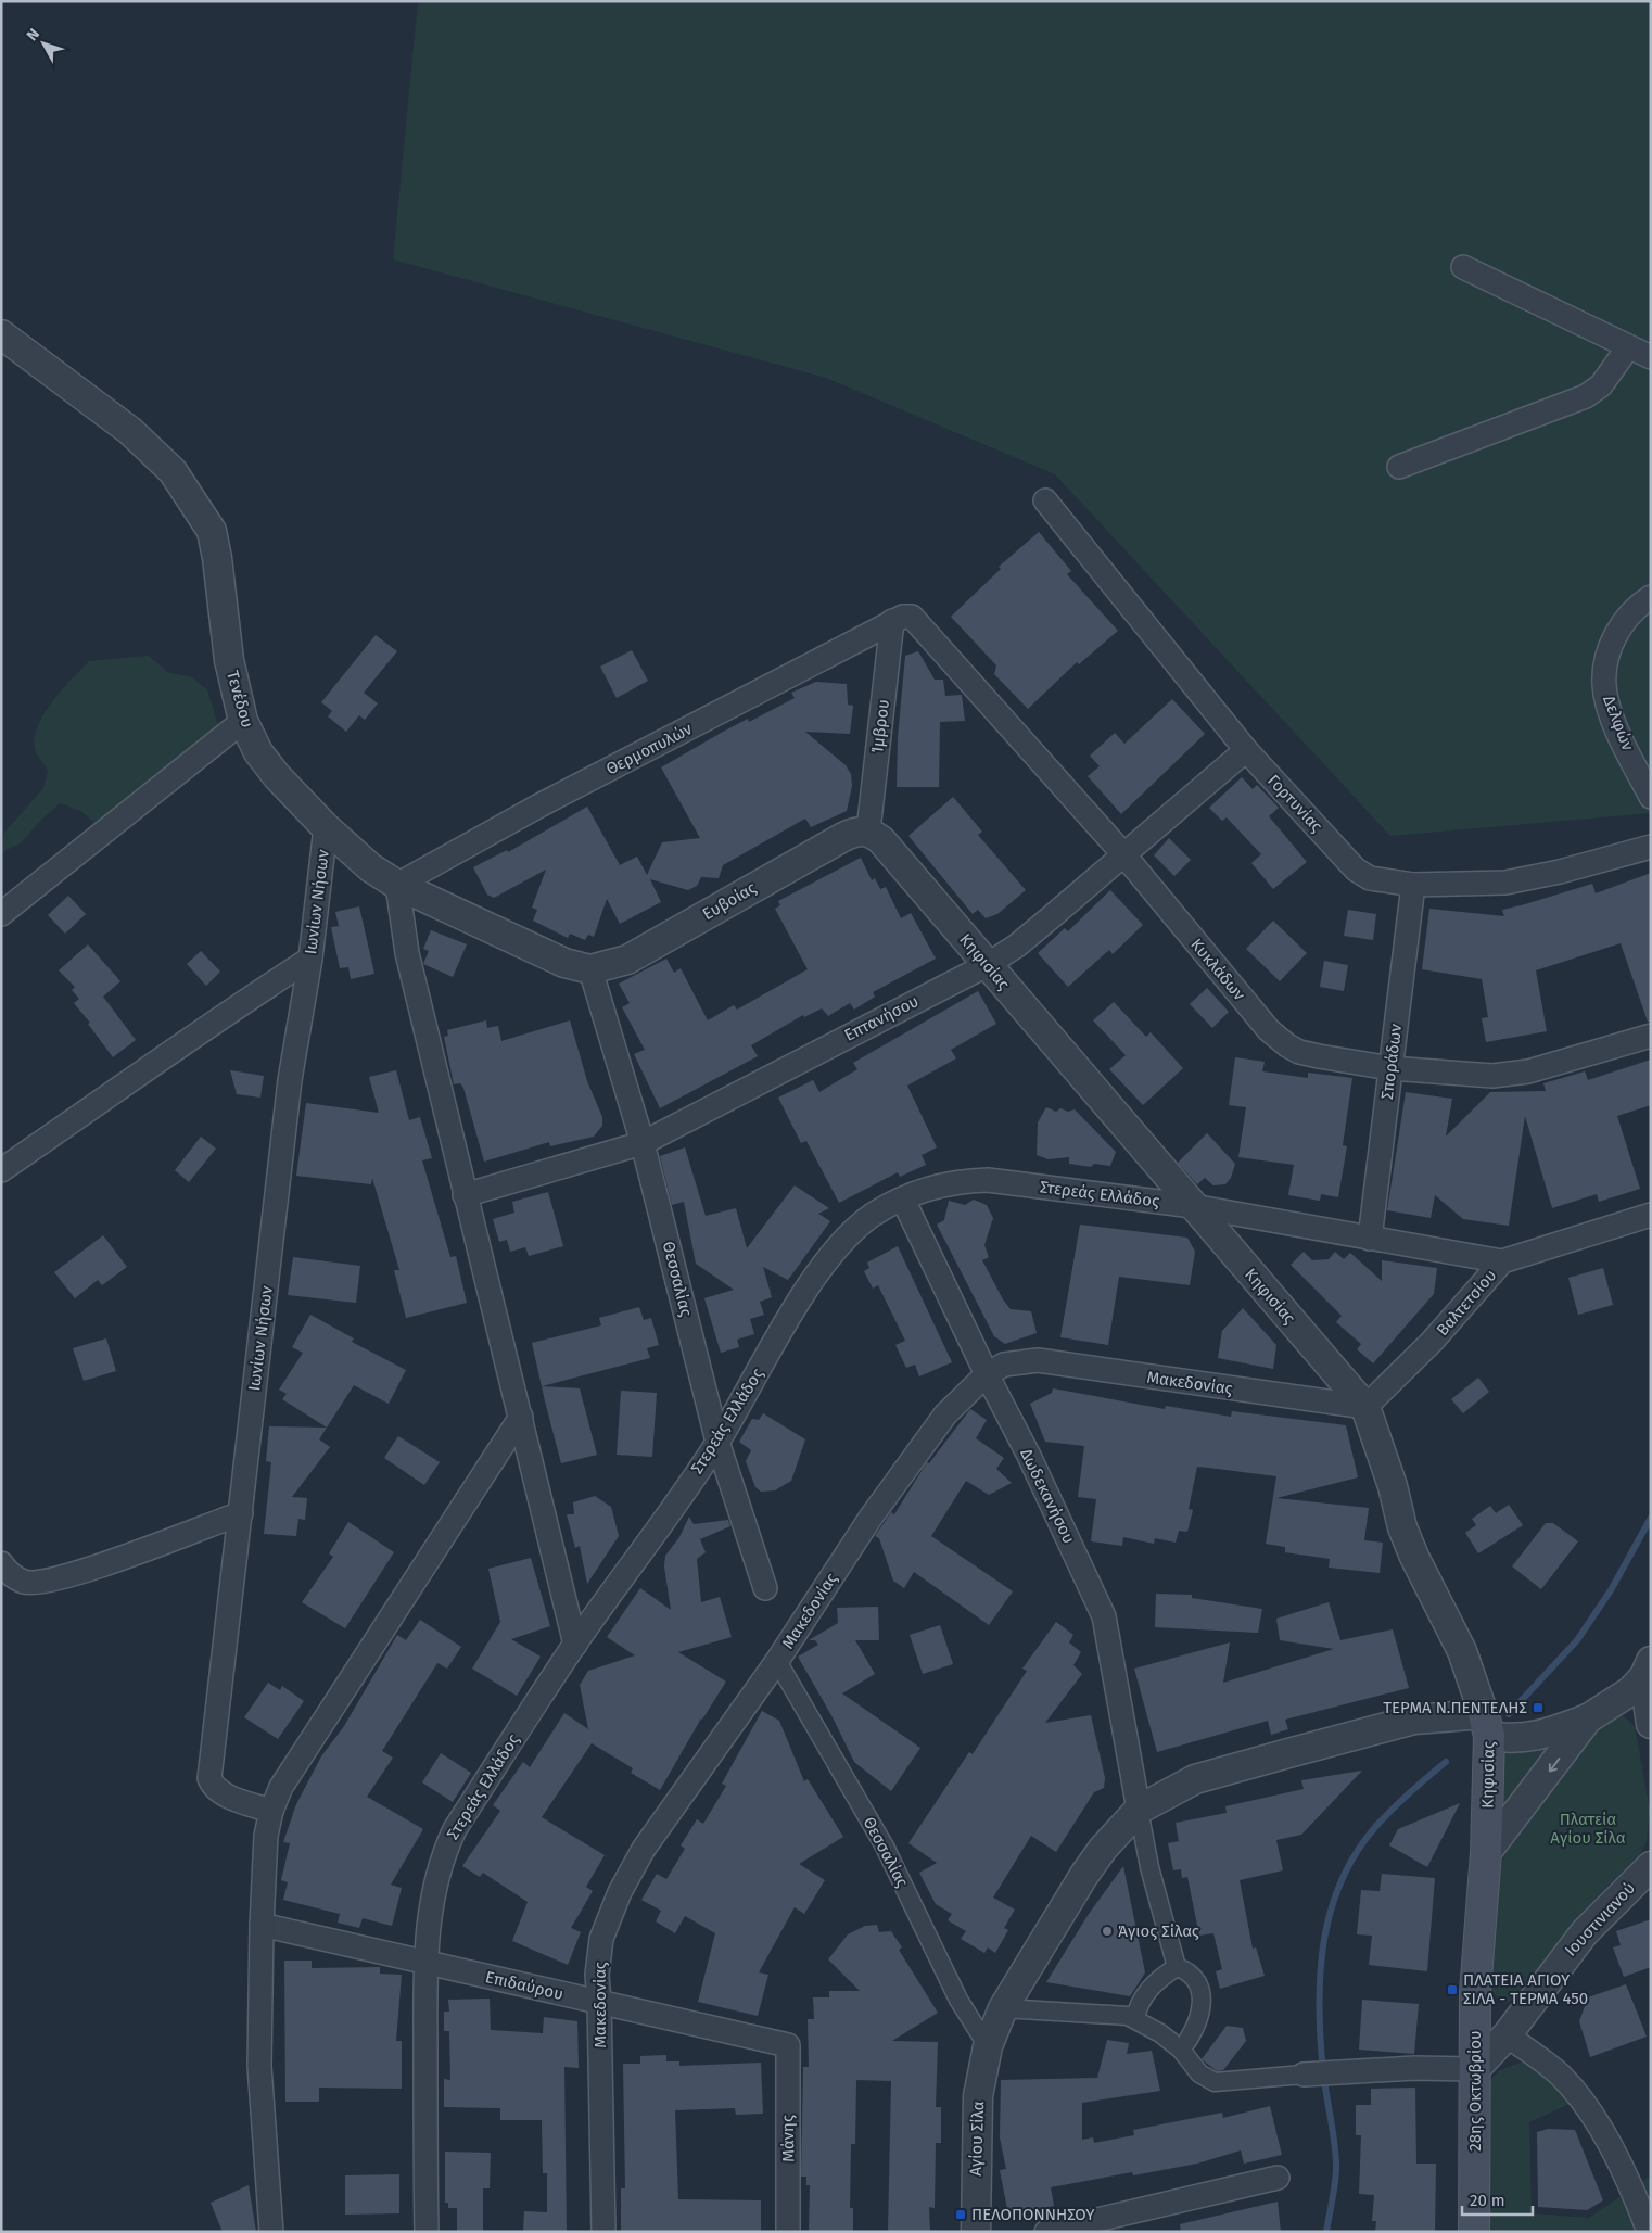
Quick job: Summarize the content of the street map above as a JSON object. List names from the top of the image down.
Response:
{
  "streets": {
    "main road": ["Κηφισίας", "28ης Οκτωβρίου"],
    "street": [
      "Τενέδου",
      "Δελφών",
      "Ίμβρου",
      "Θερμοπυλών",
      "Γορτυνίας",
      "Ευβοίας",
      "Ιωνίων Νήσων",
      "Κυκλάδων",
      "Επτανήσου",
      "Σποράδων",
      "Στερεάς Ελλάδος",
      "Θεσσαλίας",
      "Βαλτετσίου",
      "Μακεδονίας",
      "Δωδεκανήσου",
      "Ιουστινιανού",
      "Επιδαύρου",
      "Μάνης",
      "Αγίου Σίλα"
    ]
  },
  "crossings": [
    ["Τενέδου", "Θερμοπυλών"],
    ["Τενέδου", "Ευβοίας"],
    ["Τενέδου", "Ιωνίων Νήσων"],
    ["Τενέδου", "Θεσσαλίας"],
    ["Ίμβρου", "Θερμοπυλών"],
    ["Ίμβρου", "Ευβοίας"],
    ["Ίμβρου", "Κηφισίας"],
    ["Ίμβρου", "Κυκλάδων"],
    ["Θερμοπυλών", "Κυκλάδων"],
    ["Γορτυνίας", "Επτανήσου"],
    ["Γορτυνίας", "Σποράδων"],
    ["Ευβοίας", "Κηφισίας"],
    ["Ευβοίας", "Θεσσαλίας"],
    ["Κηφισίας", "Επτανήσου"],
    ["Κηφισίας", "Στερεάς Ελλάδος"],
    ["Κηφισίας", "Βαλτετσίου"],
    ["Κηφισίας", "Μακεδονίας"],
    ["Κηφισίας", "28ης Οκτωβρίου"],
    ["Κηφισίας", "Αγίου Σίλα"],
    ["Κυκλάδων", "Επτανήσου"],
    ["Κυκλάδων", "Σποράδων"],
    ["Επτανήσου", "Θεσσαλίας"],
    ["Σποράδων", "Στερεάς Ελλάδος"],
    ["Στερεάς Ελλάδος", "Θεσσαλίας"],
    ["Στερεάς Ελλάδος", "Βαλτετσίου"],
    ["Στερεάς Ελλάδος", "Δωδεκανήσου"],
    ["Στερεάς Ελλάδος", "Επιδαύρου"],
    ["Θεσσαλίας", "Μακεδονίας"],
    ["Θεσσαλίας", "Αγίου Σίλα"],
    ["Βαλτετσίου", "Μακεδονίας"],
    ["Μακεδονίας", "Δωδεκανήσου"],
    ["Μακεδονίας", "Επιδαύρου"],
    ["Δωδεκανήσου", "Αγίου Σίλα"],
    ["Ιουστινιανού", "28ης Οκτωβρίου"],
    ["Επιδαύρου", "Μάνης"]
  ],
  "parks": ["Πλατεία Αγίου Σίλα"],
  "places": {
    "transit": ["ΤΕΡΜΑ Ν.ΠΕΝΤΕΛΗΣ", "ΠΛΑΤΕΙΑ ΑΓΙΟΥ ΣΙΛΑ - ΤΕΡΜΑ 450", "ΠΕΛΟΠΟΝΝΗΣΟΥ"],
    "other": ["Άγιος Σίλας"]
  },
  "scale_bar": "20 m",
  "north": "top left"
}
